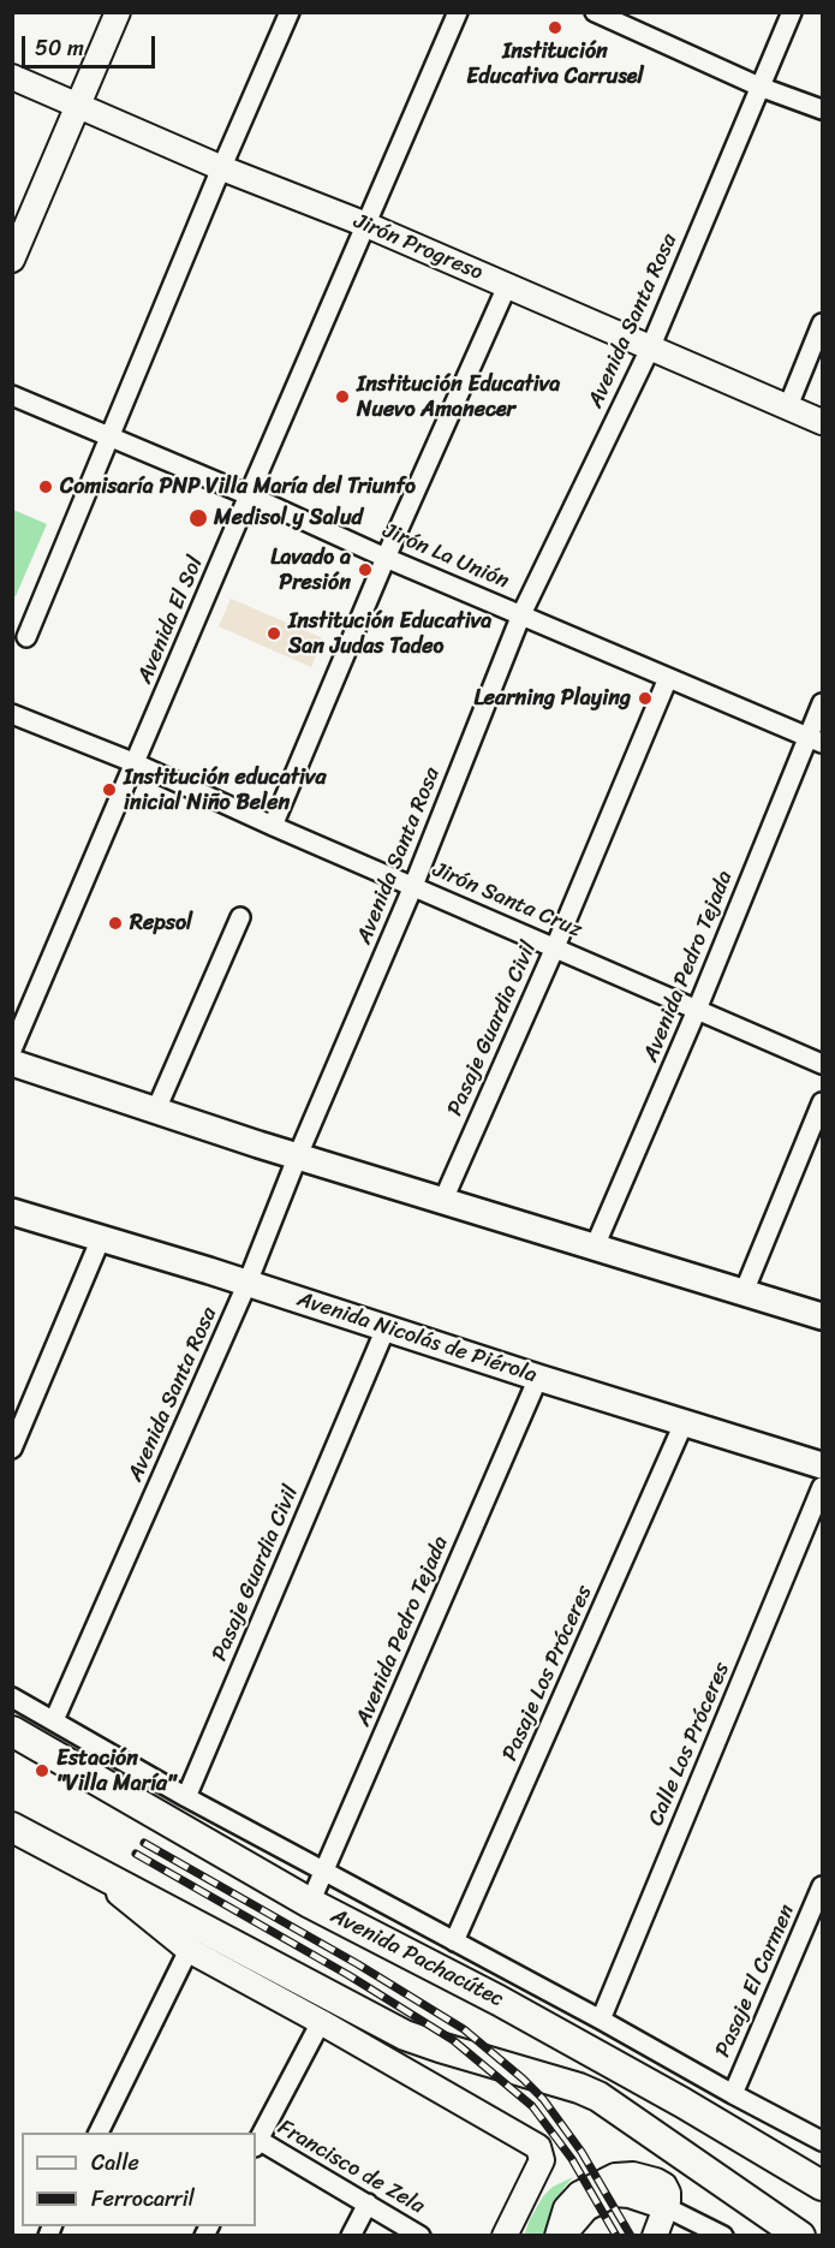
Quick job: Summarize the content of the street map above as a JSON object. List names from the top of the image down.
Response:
{
  "streets": {
    "main road": ["Avenida Nicolás de Piérola", "Avenida Pachacútec"],
    "street": [
      "Jirón Progreso",
      "Avenida Santa Rosa",
      "Jirón La Unión",
      "Avenida El Sol",
      "Jirón Santa Cruz",
      "Avenida Pedro Tejada",
      "Pasaje Guardia Civil",
      "Pasaje Los Próceres",
      "Calle Los Próceres",
      "Pasaje El Carmen",
      "Francisco de Zela"
    ]
  },
  "crossings": [
    ["Jirón Progreso", "Avenida Santa Rosa"],
    ["Jirón Progreso", "Avenida El Sol"],
    ["Avenida Santa Rosa", "Jirón La Unión"],
    ["Avenida Santa Rosa", "Jirón Santa Cruz"],
    ["Avenida Santa Rosa", "Avenida Nicolás de Piérola"],
    ["Avenida Santa Rosa", "Avenida Pachacútec"],
    ["Jirón La Unión", "Avenida El Sol"],
    ["Jirón La Unión", "Avenida Pedro Tejada"],
    ["Jirón La Unión", "Pasaje Guardia Civil"],
    ["Avenida El Sol", "Jirón Santa Cruz"],
    ["Jirón Santa Cruz", "Avenida Pedro Tejada"],
    ["Jirón Santa Cruz", "Pasaje Guardia Civil"],
    ["Avenida Pedro Tejada", "Avenida Nicolás de Piérola"],
    ["Avenida Pedro Tejada", "Avenida Pachacútec"],
    ["Pasaje Guardia Civil", "Avenida Nicolás de Piérola"],
    ["Pasaje Guardia Civil", "Avenida Pachacútec"],
    ["Avenida Nicolás de Piérola", "Pasaje Los Próceres"],
    ["Pasaje Los Próceres", "Avenida Pachacútec"],
    ["Calle Los Próceres", "Avenida Pachacútec"],
    ["Avenida Pachacútec", "Pasaje El Carmen"]
  ],
  "places": [
    "Institución Educativa Carrusel",
    "Institución Educativa Nuevo Amanecer",
    "Comisaría PNP Villa María del Triunfo",
    "Medisol y Salud",
    "Lavado a Presión",
    "Institución Educativa San Judas Tadeo",
    "Learning Playing",
    "Institución educativa inicial Niño Belen",
    "Repsol",
    "Estación \"Villa María\""
  ],
  "legend": ["Calle", "Ferrocarril"],
  "scale_bar": "50 m"
}
